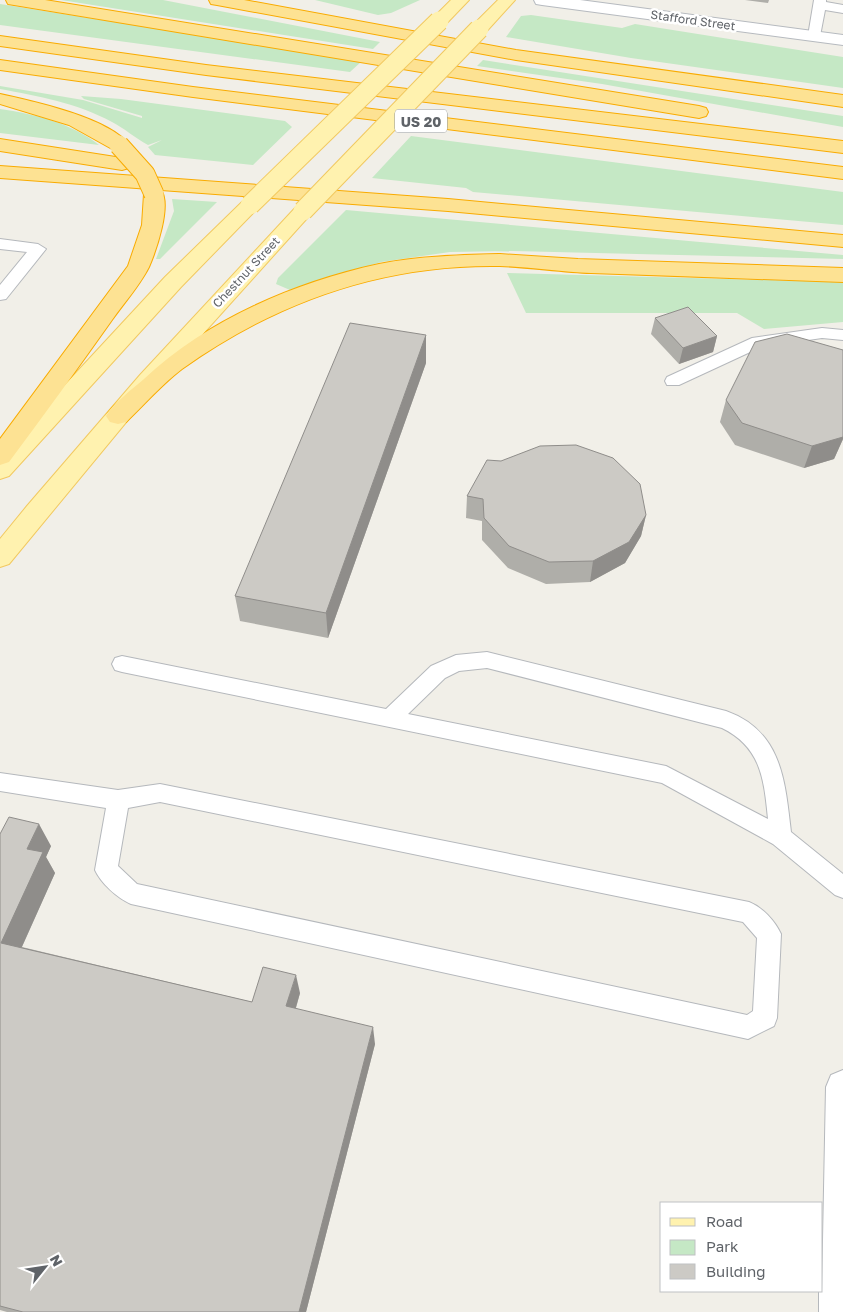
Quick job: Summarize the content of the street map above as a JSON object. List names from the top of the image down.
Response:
{
  "streets": {
    "highway": ["US 20"],
    "main road": ["Stafford Street", "Chestnut Street"]
  },
  "legend": ["Road", "Park", "Building"],
  "north": "top right"
}
